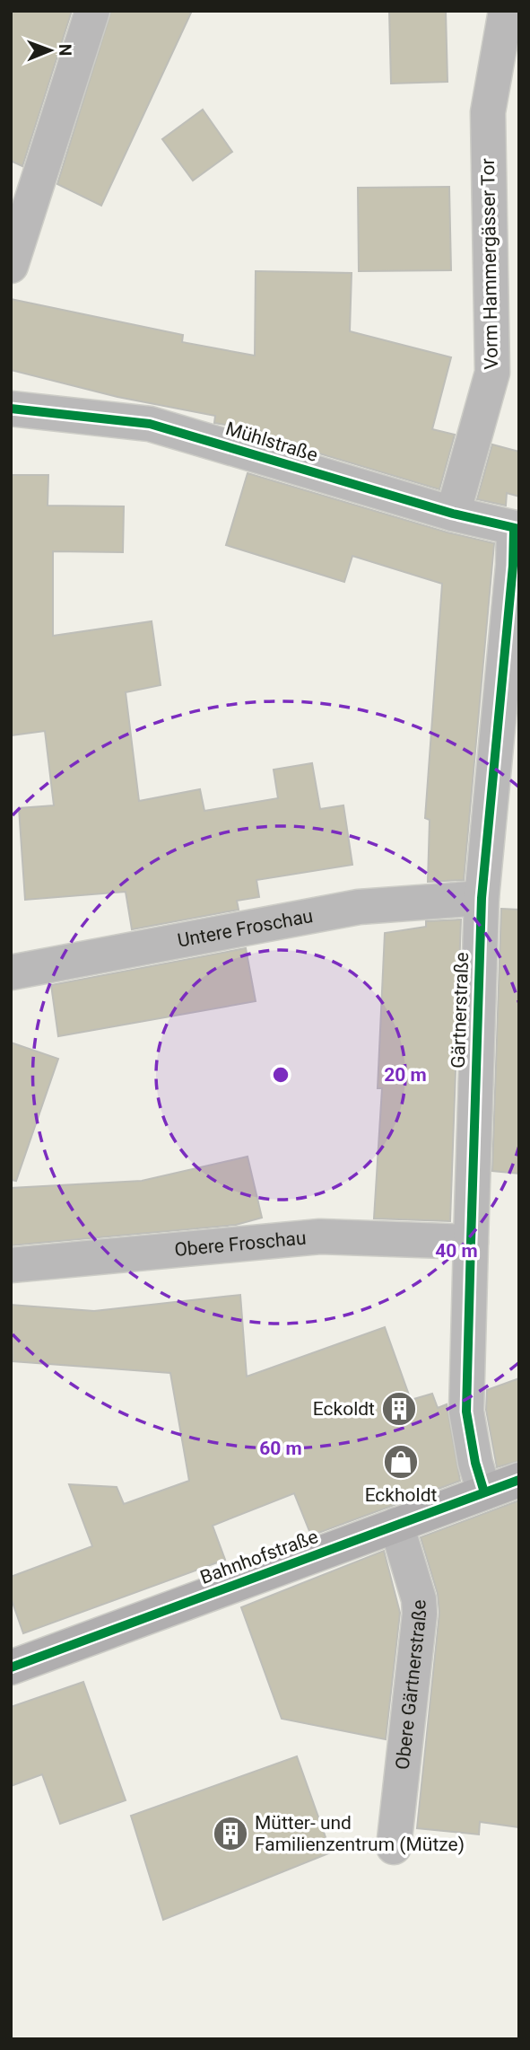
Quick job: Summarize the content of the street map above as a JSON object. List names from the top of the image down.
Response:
{
  "streets": {
    "street": [
      "Vorm Hammergässer Tor",
      "Mühlstraße",
      "Untere Froschau",
      "Gärtnerstraße",
      "Obere Froschau",
      "Bahnhofstraße",
      "Obere Gärtnerstraße"
    ]
  },
  "crossings": [
    ["Vorm Hammergässer Tor", "Mühlstraße"],
    ["Mühlstraße", "Gärtnerstraße"],
    ["Untere Froschau", "Gärtnerstraße"],
    ["Gärtnerstraße", "Obere Froschau"],
    ["Gärtnerstraße", "Bahnhofstraße"],
    ["Bahnhofstraße", "Obere Gärtnerstraße"]
  ],
  "places": {
    "building": ["Eckoldt", "Mütter- und Familienzentrum (Mütze)"],
    "shop": ["Eckholdt"]
  },
  "north": "right",
  "rings": ["20 m", "40 m", "60 m"]
}
